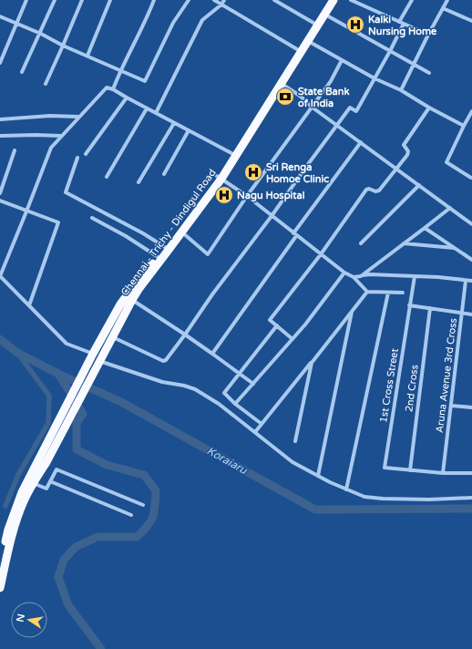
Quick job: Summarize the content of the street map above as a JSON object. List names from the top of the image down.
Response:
{
  "streets": {
    "highway": ["Chennai - Trichy - Dindigul Road"],
    "street": ["Aruna Avenue 3rd Cross", "1st Cross Street", "2nd Cross"]
  },
  "crossings": [
    ["1st Cross Street", "2nd Cross"]
  ],
  "water": ["Koraiaru"],
  "places": {
    "hospital": ["Kalki Nursing Home", "Sri Renga Homoe Clinic", "Nagu Hospital"],
    "bank": ["State Bank of India"]
  },
  "north": "left"
}
